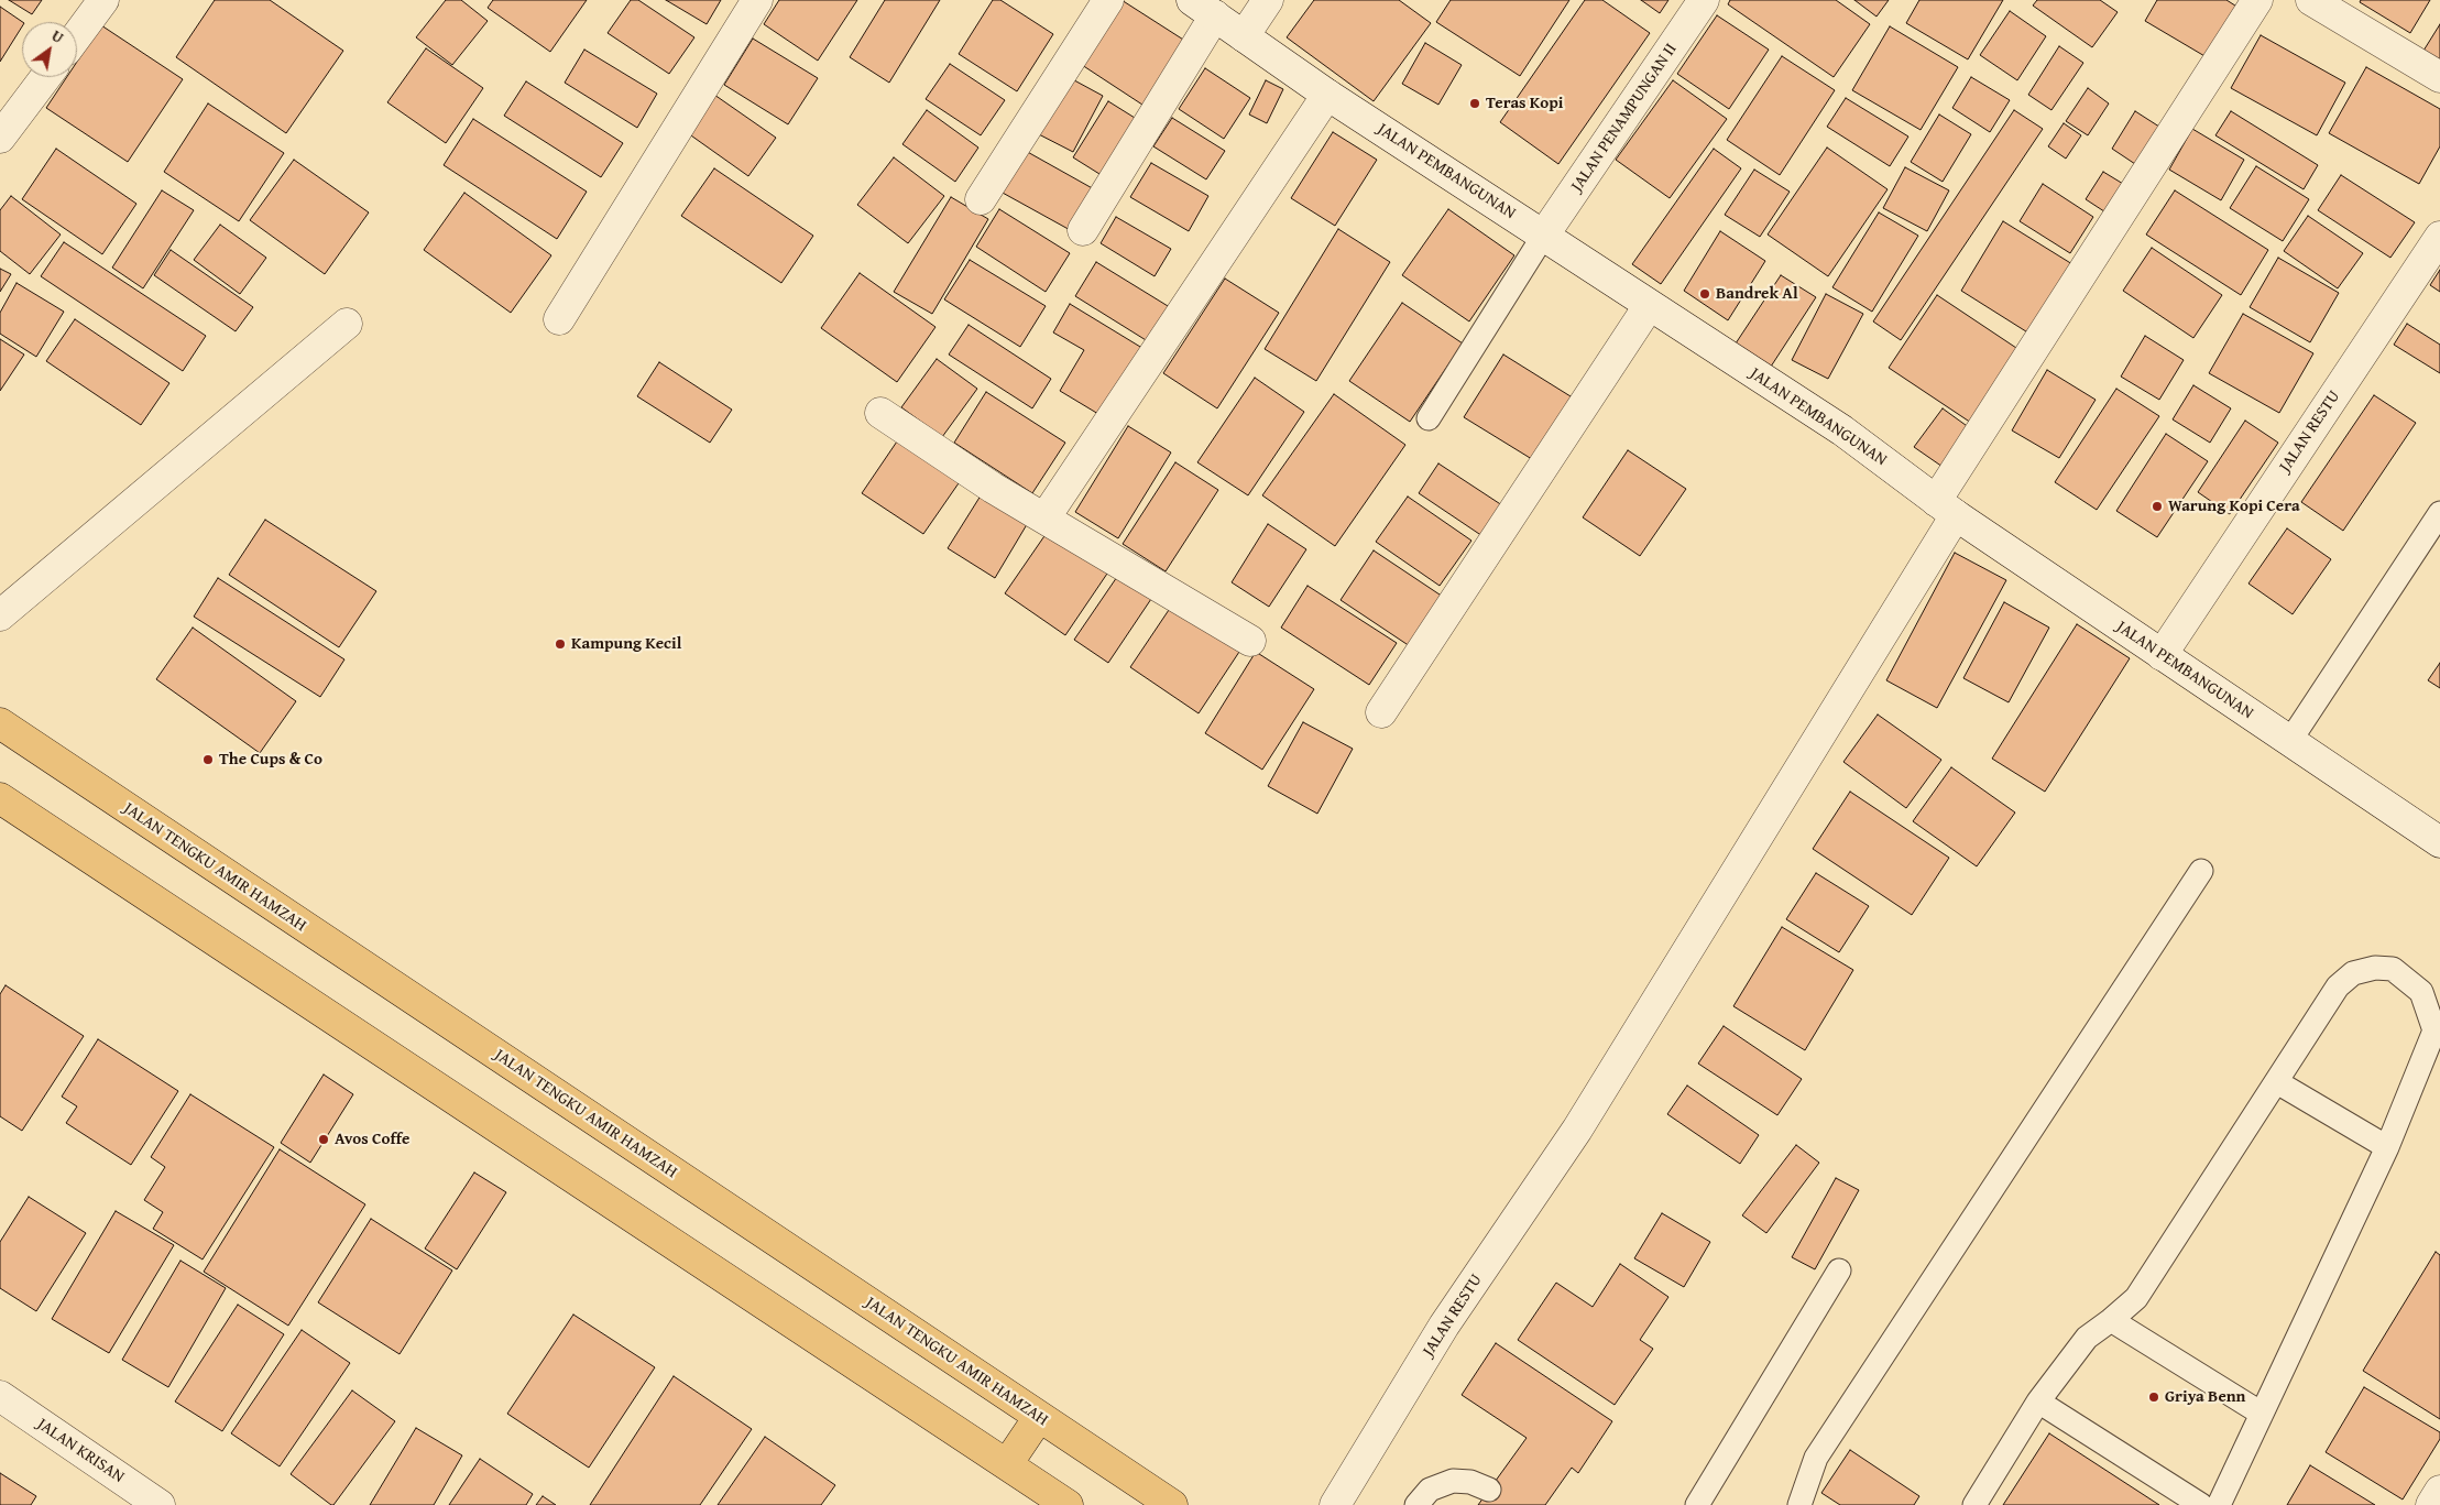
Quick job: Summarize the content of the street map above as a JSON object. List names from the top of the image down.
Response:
{
  "streets": {
    "main road": ["JALAN TENGKU AMIR HAMZAH"],
    "street": [
      "JALAN PENAMPUNGAN II",
      "JALAN PEMBANGUNAN",
      "JALAN RESTU",
      "JALAN KRISAN"
    ]
  },
  "crossings": [
    ["JALAN PENAMPUNGAN II", "JALAN PEMBANGUNAN"],
    ["JALAN PEMBANGUNAN", "JALAN RESTU"]
  ],
  "places": [
    "Teras Kopi",
    "Bandrek Al",
    "Warung Kopi Cera",
    "Kampung Kecil",
    "The Cups & Co",
    "Avos Coffe",
    "Griya Benn"
  ],
  "north": "top right"
}
